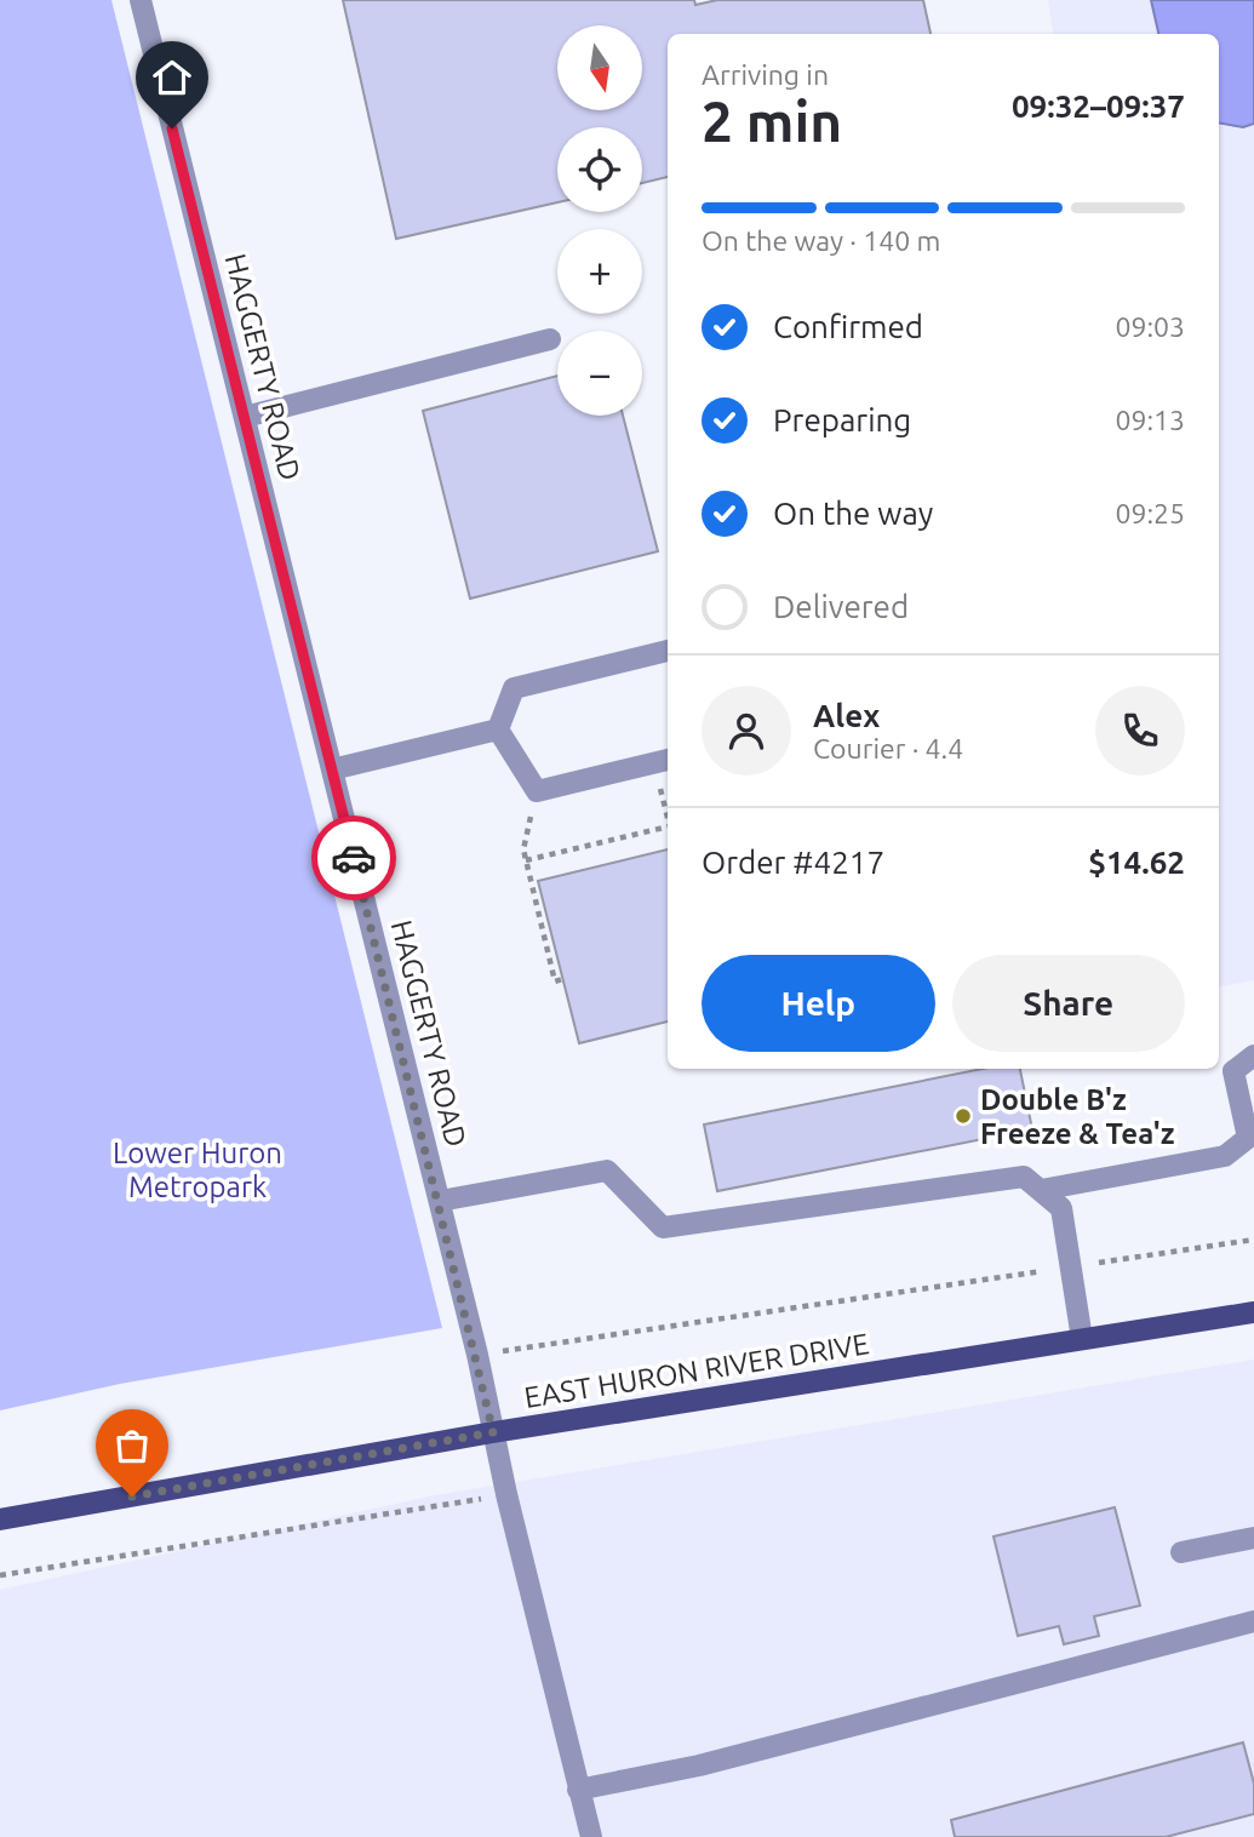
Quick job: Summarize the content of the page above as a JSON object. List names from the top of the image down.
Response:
{
  "streets": {
    "main road": ["EAST HURON RIVER DRIVE"],
    "street": ["HAGGERTY ROAD"]
  },
  "crossings": [
    ["HAGGERTY ROAD", "EAST HURON RIVER DRIVE"]
  ],
  "parks": ["Lower Huron Metropark"],
  "places": ["Double B'z Freeze & Tea'z"],
  "north": "bottom",
  "page": {
    "map_buttons": ["+", "−"],
    "heading": ["2 min", "Arriving in", "09:32–09:37"],
    "panel": [
      "Alex",
      "Courier · 4.4",
      "Order #4217",
      "$14.62"
    ],
    "bar": "On the way · 140 m",
    "list": [
      ["Confirmed", "09:03"],
      ["Preparing", "09:13"],
      ["On the way", "09:25"],
      "Delivered"
    ],
    "buttons": ["Help", "Share"]
  }
}
